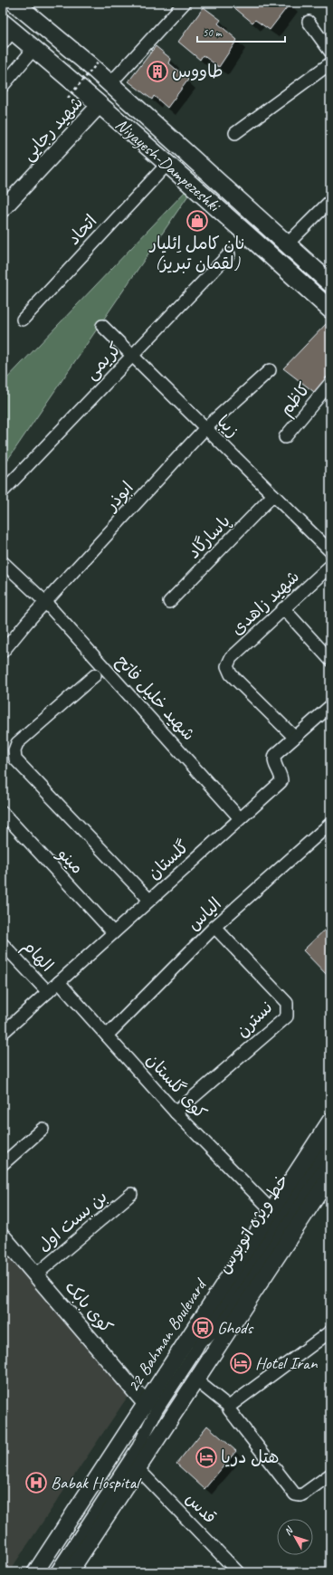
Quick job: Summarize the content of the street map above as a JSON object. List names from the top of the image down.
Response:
{
  "streets": {
    "highway": ["Niyayesh-Dampezeshki"],
    "main road": ["شهید رجایی", "کوی بابک", "22 Bahman Boulevard"],
    "street": [
      "اتحاد",
      "کریمی",
      "کاظم",
      "زیبا",
      "ابوذر",
      "پاسارگاد",
      "شهید زاهدی",
      "شهید خلیل فاتح",
      "گلستان",
      "مینو",
      "الیاس",
      "الهام",
      "نسترن",
      "کوی گلستان",
      "بن بست اول",
      "خط ویژه اتوبوس",
      "قدس"
    ]
  },
  "crossings": [
    ["شهید رجایی", "Niyayesh-Dampezeshki"],
    ["Niyayesh-Dampezeshki", "اتحاد"],
    ["کریمی", "زیبا"],
    ["زیبا", "ابوذر"],
    ["زیبا", "پاسارگاد"],
    ["ابوذر", "شهید خلیل فاتح"],
    ["شهید زاهدی", "گلستان"],
    ["شهید خلیل فاتح", "گلستان"],
    ["گلستان", "مینو"],
    ["گلستان", "الهام"],
    ["گلستان", "کوی گلستان"],
    ["الیاس", "نسترن"],
    ["الیاس", "کوی گلستان"],
    ["نسترن", "کوی گلستان"],
    ["کوی گلستان", "22 Bahman Boulevard"],
    ["بن بست اول", "کوی بابک"],
    ["خط ویژه اتوبوس", "کوی بابک"],
    ["خط ویژه اتوبوس", "22 Bahman Boulevard"],
    ["کوی بابک", "22 Bahman Boulevard"]
  ],
  "places": {
    "building": ["طاووس"],
    "shop": ["نان کامل اِئلیار (لقمان تبریز)"],
    "bus stop": ["Ghods"],
    "hotel": ["Hotel Iran", "هتل دریا"],
    "hospital": ["Babak Hospital"]
  },
  "scale_bar": "50 m",
  "north": "top left"
}
